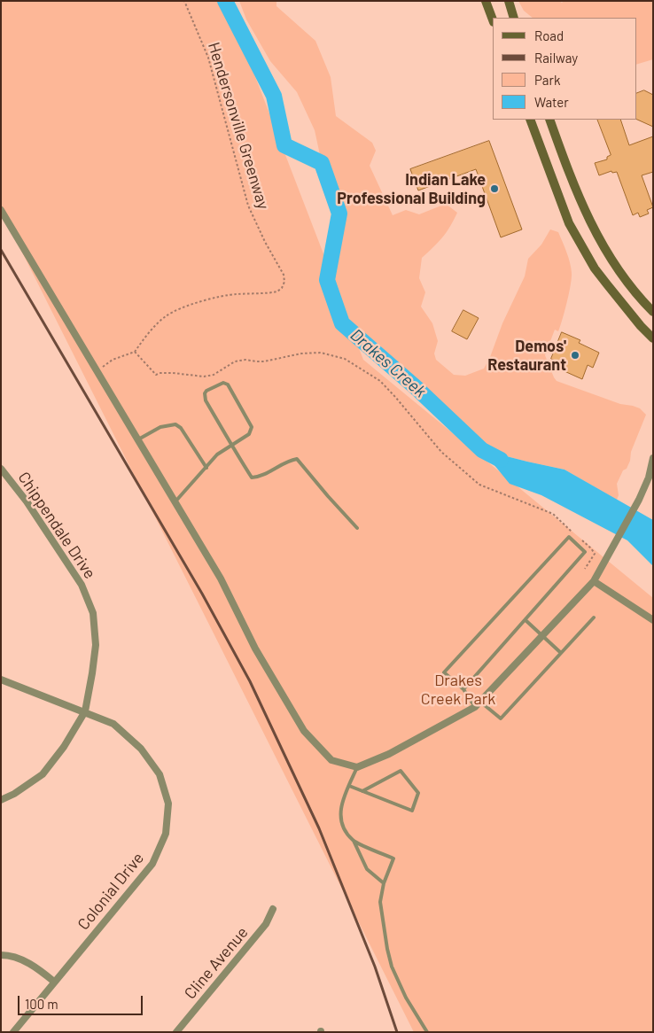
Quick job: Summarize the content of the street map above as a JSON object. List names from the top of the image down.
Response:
{
  "streets": {
    "street": ["Chippendale Drive", "Colonial Drive", "Cline Avenue"],
    "path": ["Hendersonville Greenway"]
  },
  "crossings": [
    ["Chippendale Drive", "Colonial Drive"]
  ],
  "water": ["Drakes Creek"],
  "parks": ["Drakes Creek Park"],
  "places": ["Indian Lake Professional Building", "Demos' Restaurant"],
  "legend": [
    "Road",
    "Railway",
    "Park",
    "Water"
  ],
  "scale_bar": "100 m"
}
